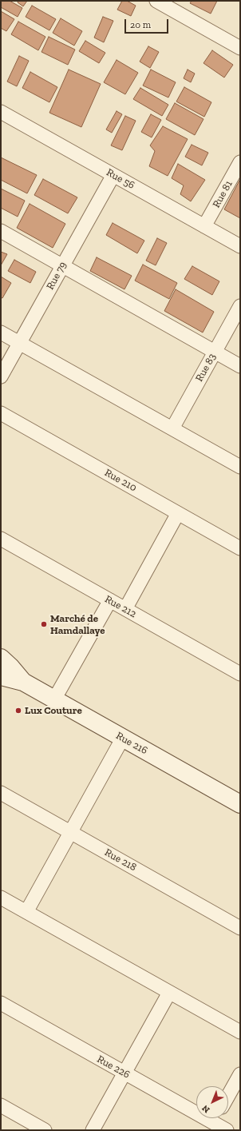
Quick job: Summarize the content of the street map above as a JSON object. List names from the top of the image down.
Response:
{
  "streets": {
    "street": [
      "Rue 56",
      "Rue 81",
      "Rue 79",
      "Rue 83",
      "Rue 210",
      "Rue 212",
      "Rue 216",
      "Rue 218",
      "Rue 226"
    ]
  },
  "crossings": [
    ["Rue 56", "Rue 81"],
    ["Rue 56", "Rue 79"]
  ],
  "places": ["Marché de Hamdallaye", "Lux Couture"],
  "scale_bar": "20 m",
  "north": "bottom left"
}
